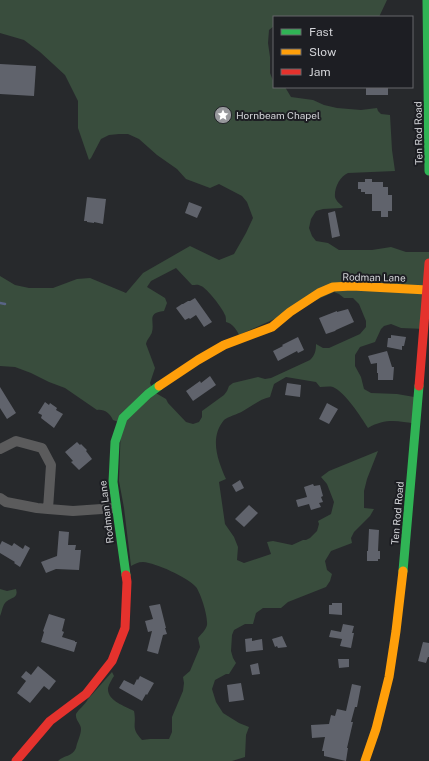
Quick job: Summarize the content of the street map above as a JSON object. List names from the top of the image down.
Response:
{
  "streets": {
    "street": ["Ten Rod Road", "Rodman Lane"]
  },
  "crossings": [
    ["Ten Rod Road", "Rodman Lane"]
  ],
  "places": {
    "place": ["Hornbeam Chapel"]
  },
  "legend": ["Fast", "Slow", "Jam"]
}
